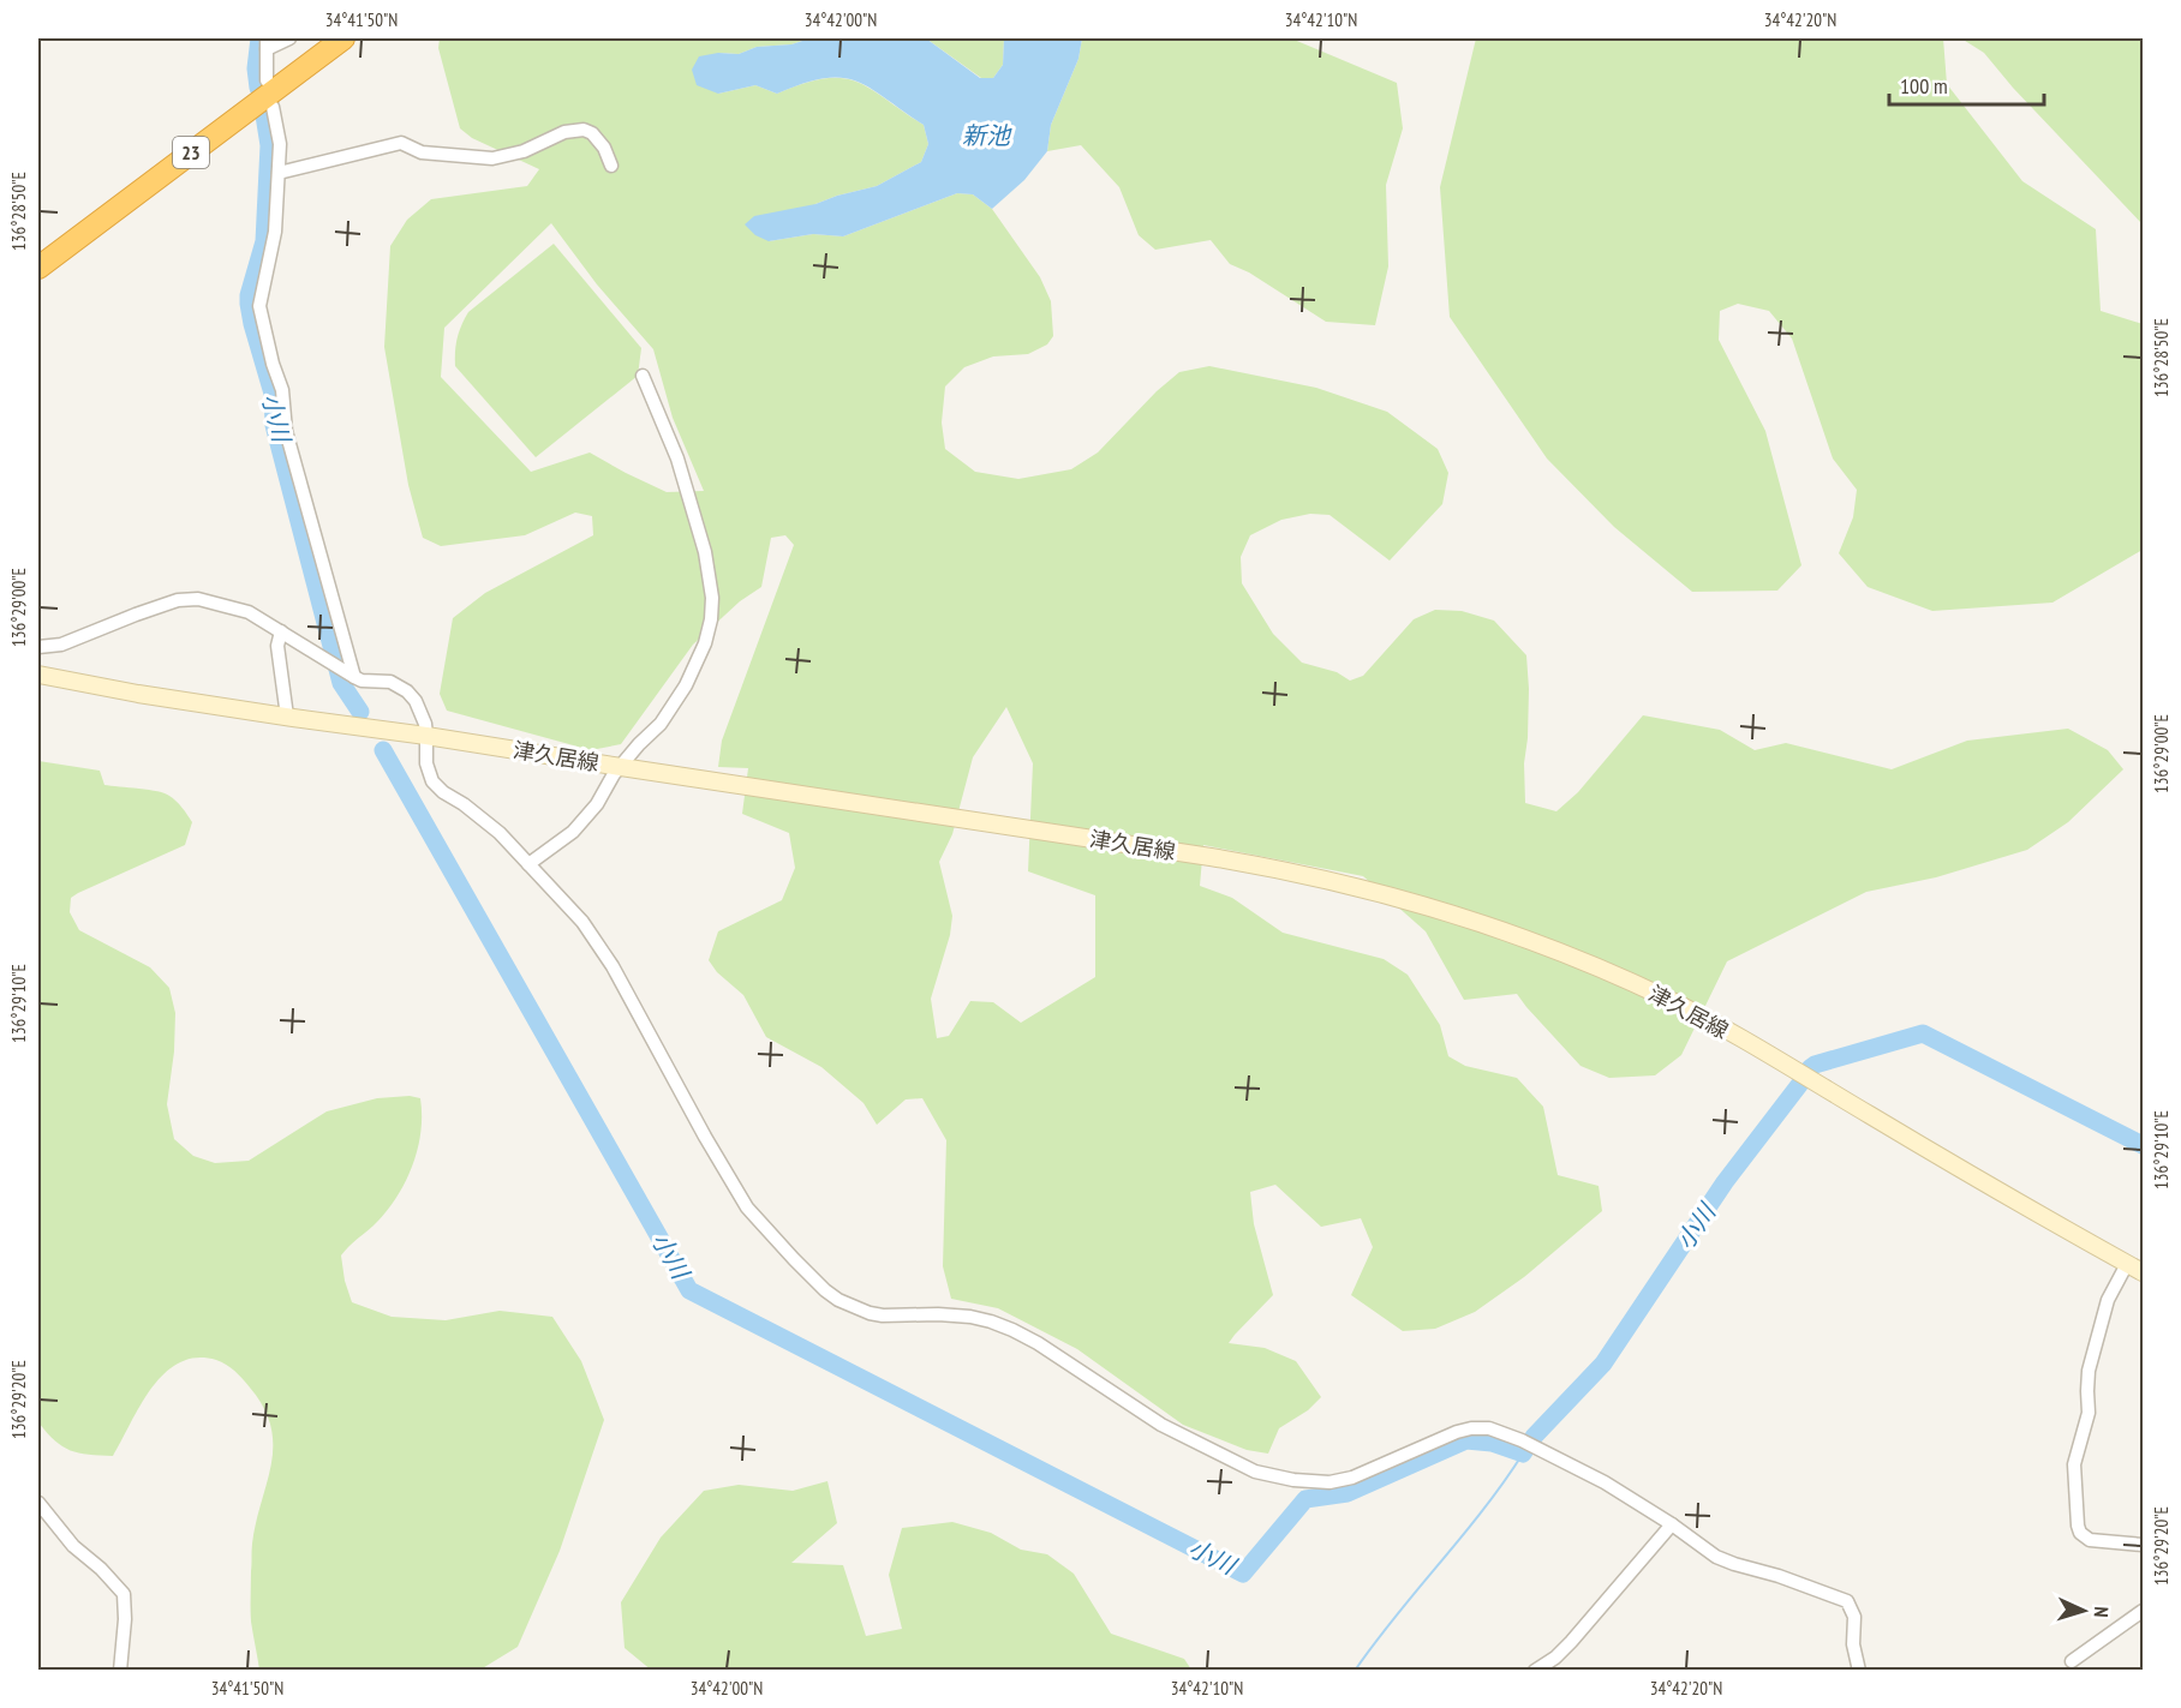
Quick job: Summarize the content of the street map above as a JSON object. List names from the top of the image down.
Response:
{
  "streets": {
    "highway": ["23"],
    "main road": ["津久居線"]
  },
  "water": ["新池", "小川"],
  "scale_bar": "100 m",
  "north": "right",
  "coordinates": [
    "34°41'50\"N",
    "34°42'00\"N",
    "34°42'10\"N",
    "34°42'20\"N",
    "136°28'50\"E",
    "136°29'00\"E",
    "136°29'10\"E",
    "136°29'20\"E"
  ]
}
